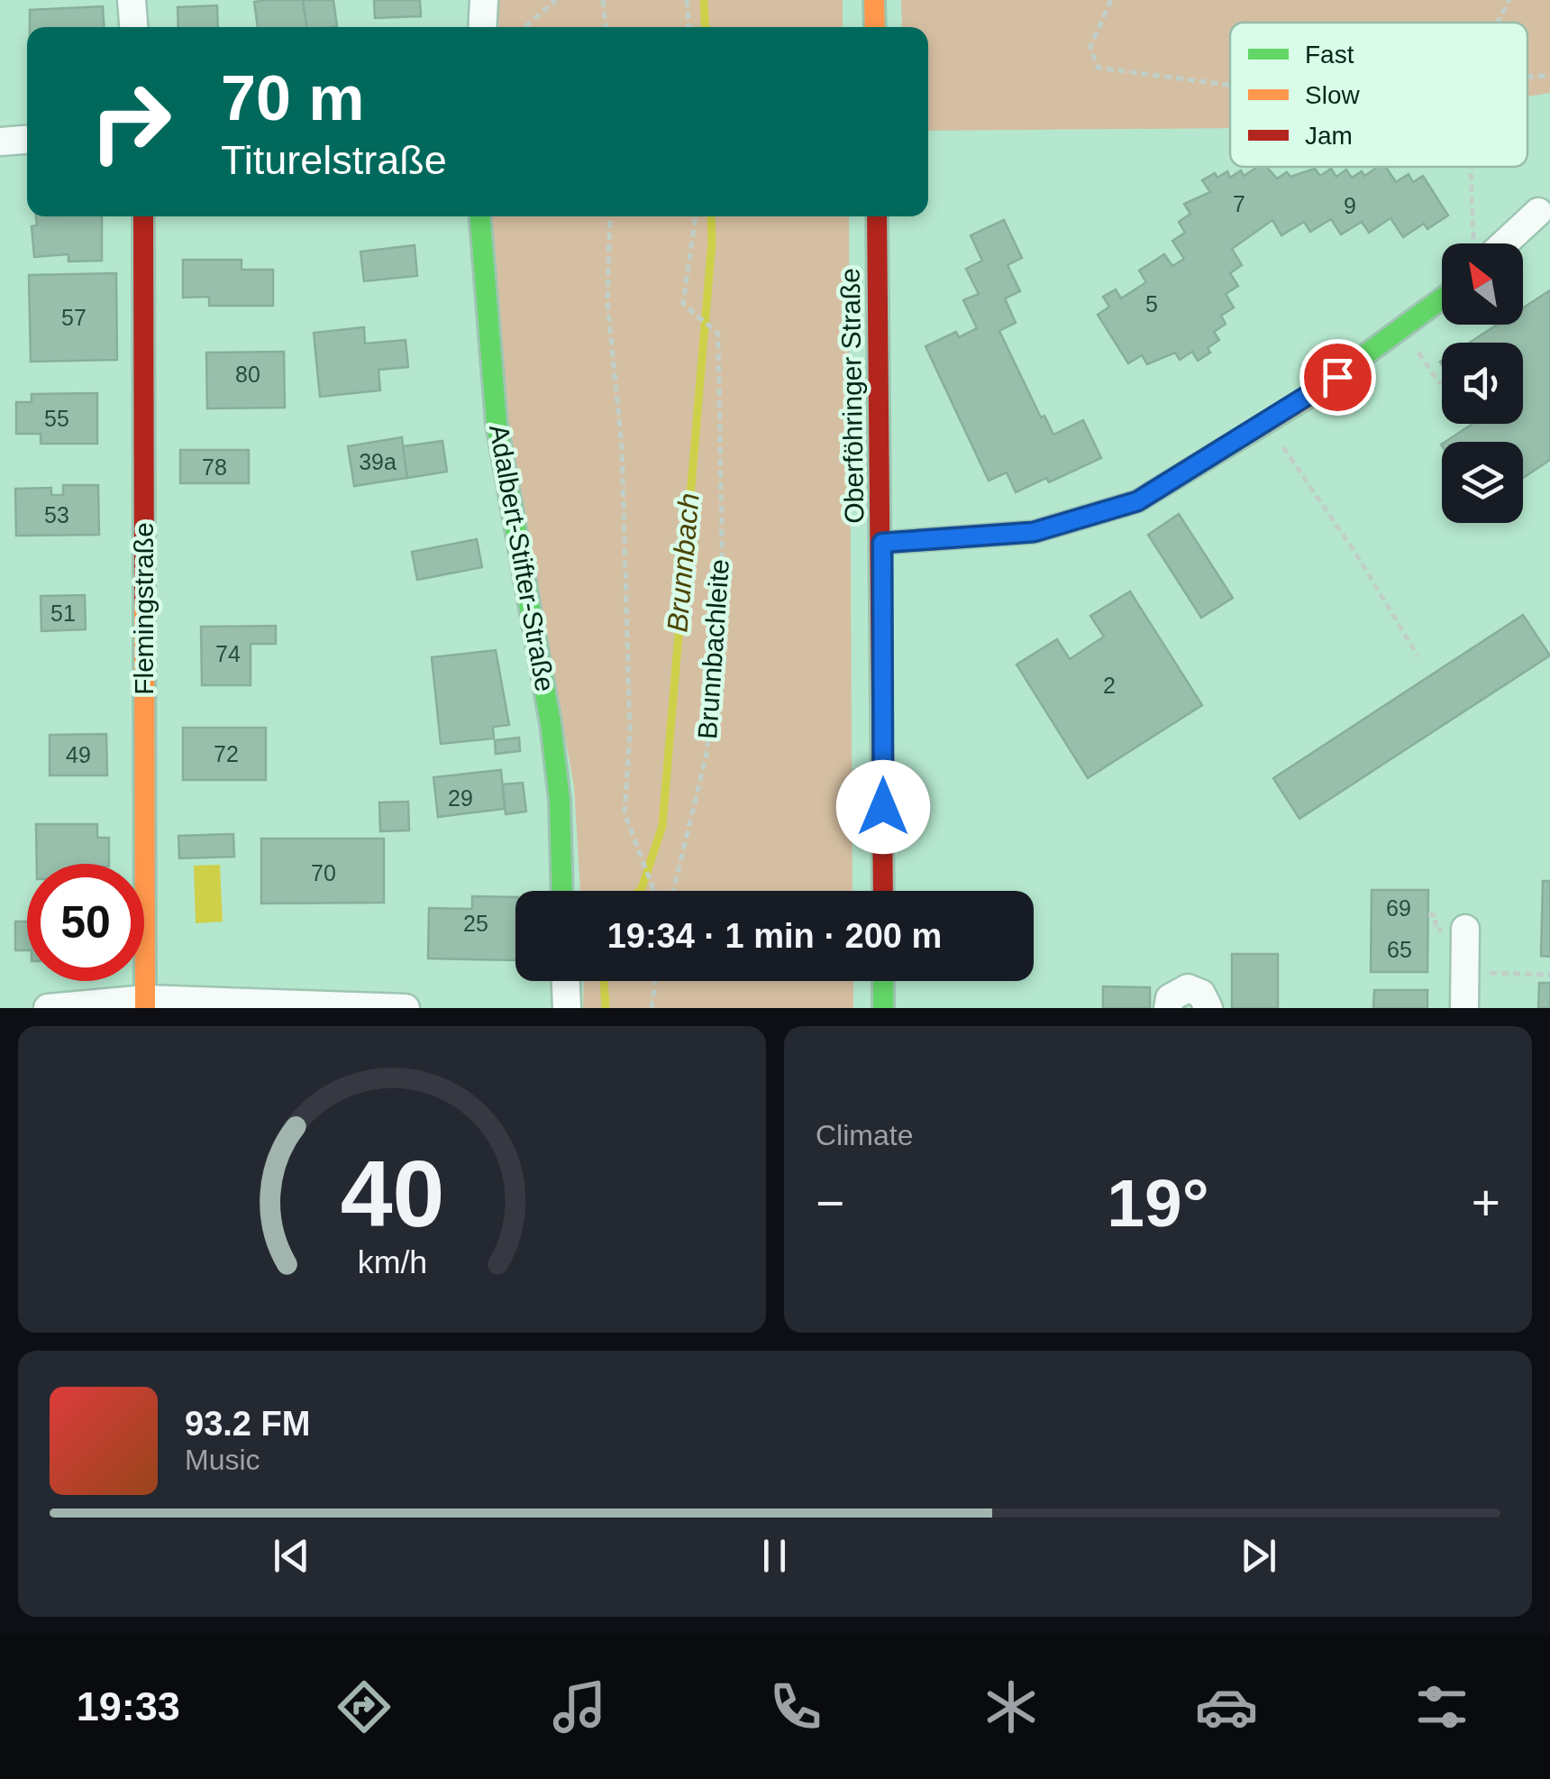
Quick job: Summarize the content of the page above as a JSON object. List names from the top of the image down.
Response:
{
  "streets": {
    "street": ["Oberföhringer Straße", "Adalbert-Stifter-Straße", "Flemingstraße"],
    "path": ["Brunnbachleite"]
  },
  "water": ["Brunnbach"],
  "house_numbers": [
    "7",
    "9",
    "5",
    "57",
    "80",
    "55",
    "39a",
    "78",
    "53",
    "51",
    "74",
    "2",
    "72",
    "49",
    "29",
    "70",
    "69",
    "25",
    "65"
  ],
  "legend": ["Fast", "Slow", "Jam"],
  "north": "top left",
  "page": {
    "turn": ["70 m", "Titurelstraße"],
    "limit": "50",
    "trip": "19:34 · 1 min · 200 m",
    "tile": "Climate",
    "heat": ["−", "19°", "+"],
    "song": ["93.2 FM", "Music"],
    "tabs": "19:33",
    "gauge": ["40", "km/h"]
  }
}
